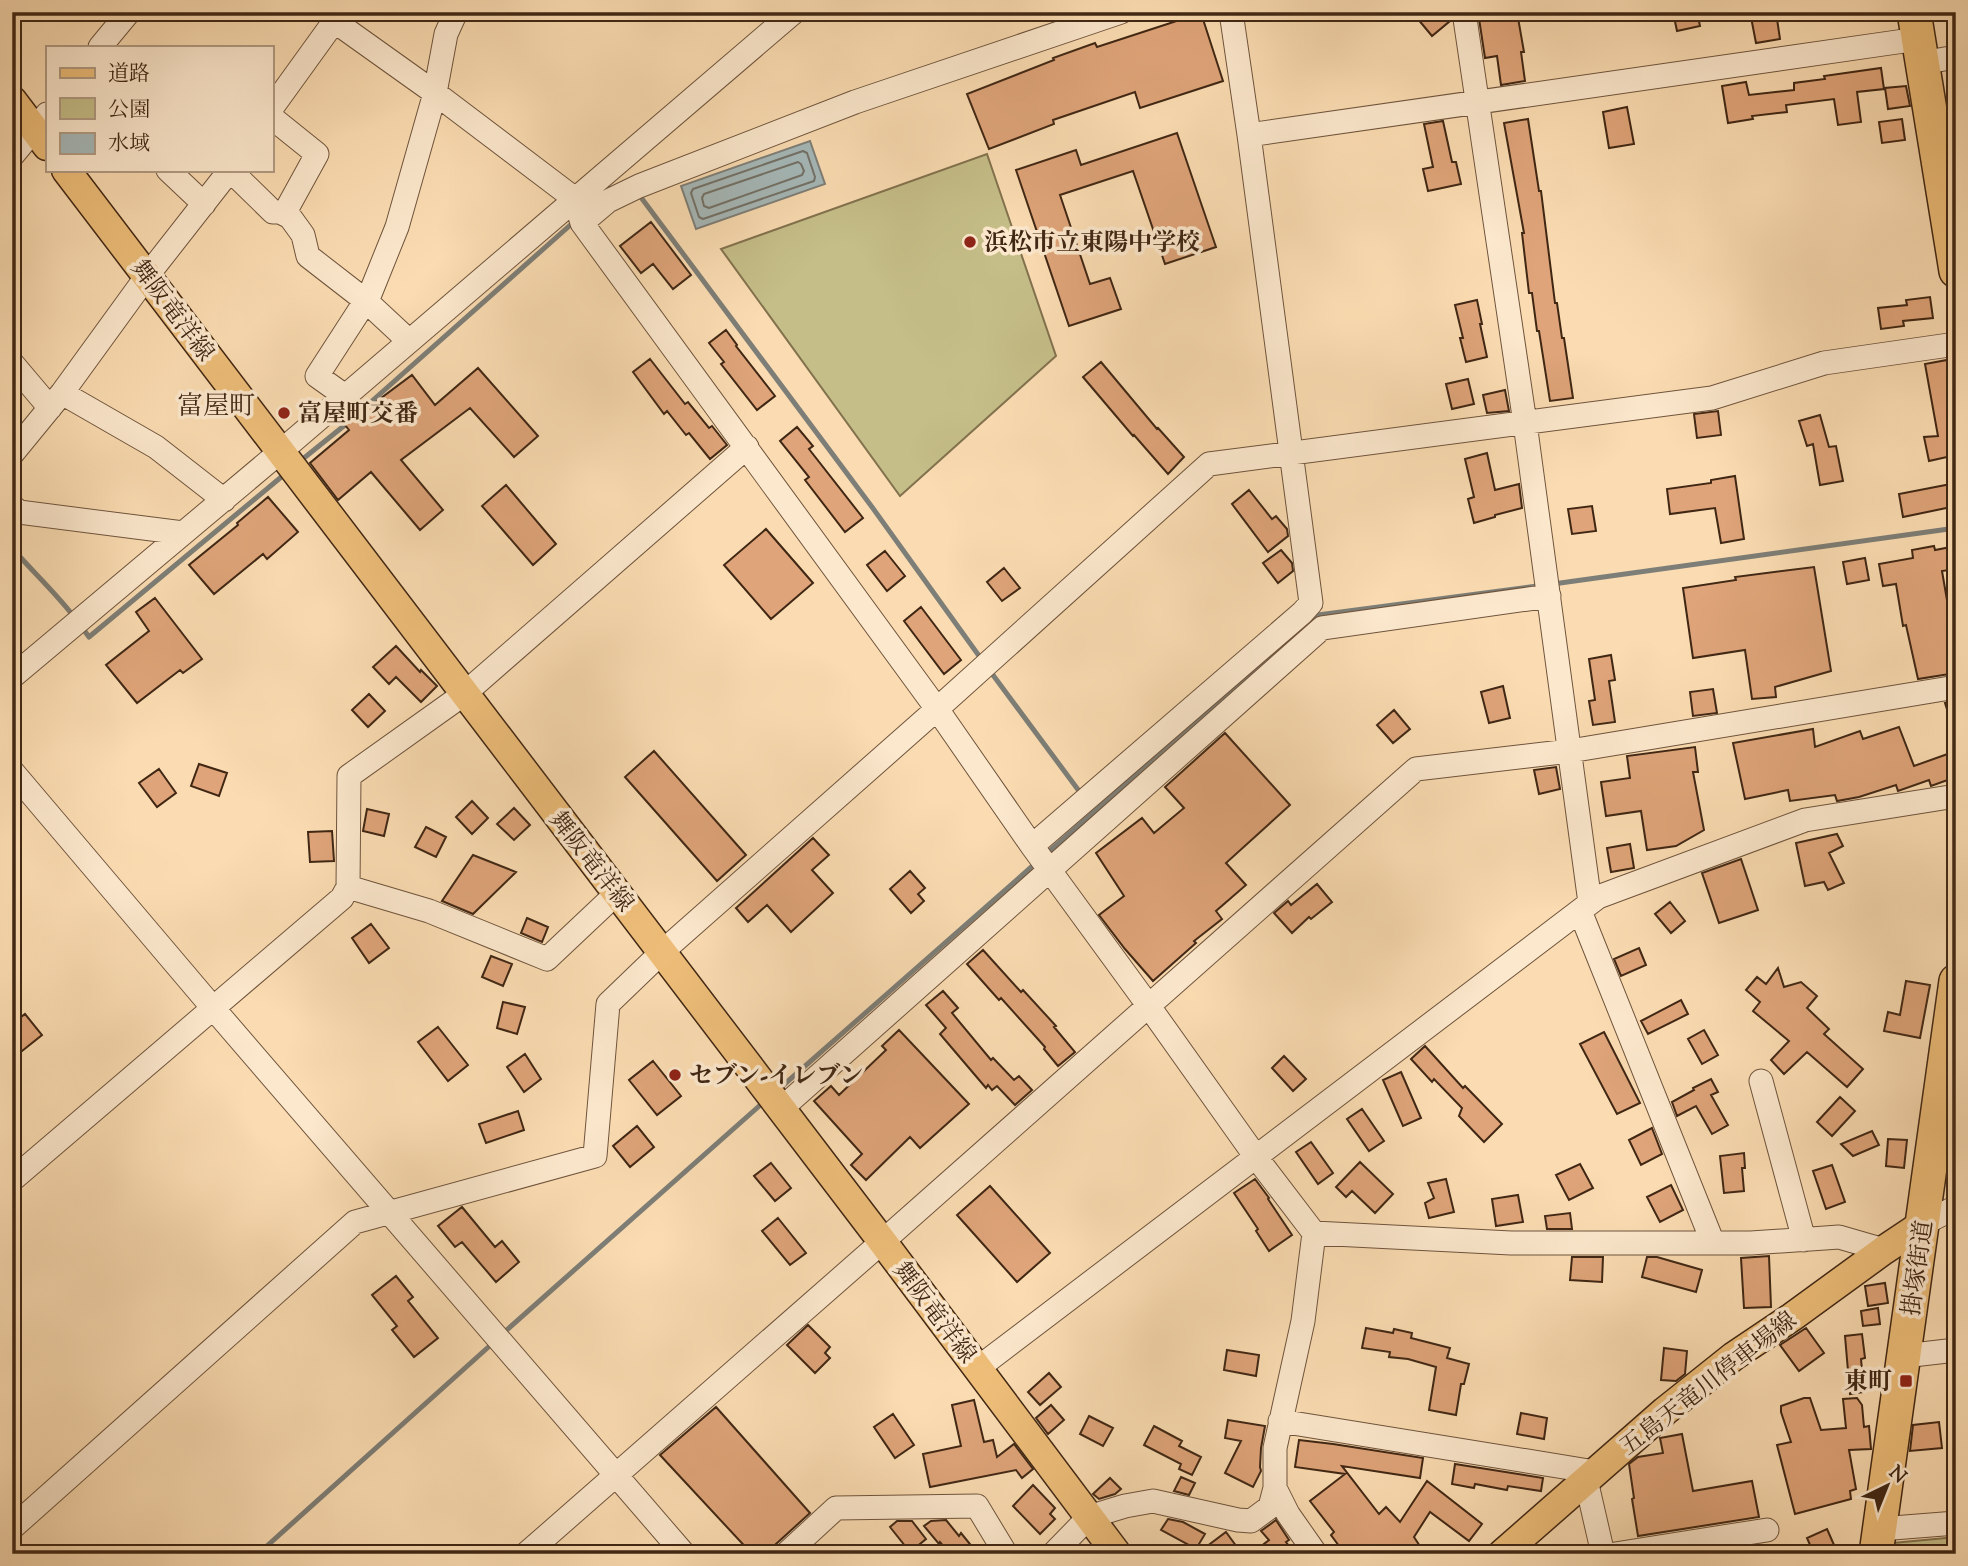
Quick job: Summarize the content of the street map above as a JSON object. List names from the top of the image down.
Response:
{
  "streets": {
    "highway": ["掛塚街道"],
    "main road": ["舞阪竜洋線", "五島天竜川停車場線"]
  },
  "crossings": [
    ["掛塚街道", "五島天竜川停車場線"]
  ],
  "districts": ["富屋町"],
  "places": {
    "other": ["浜松市立東陽中学校", "富屋町交番", "セブン-イレブン"],
    "transit": ["東町"]
  },
  "legend": ["道路", "公園", "水域"],
  "north": "top right"
}
